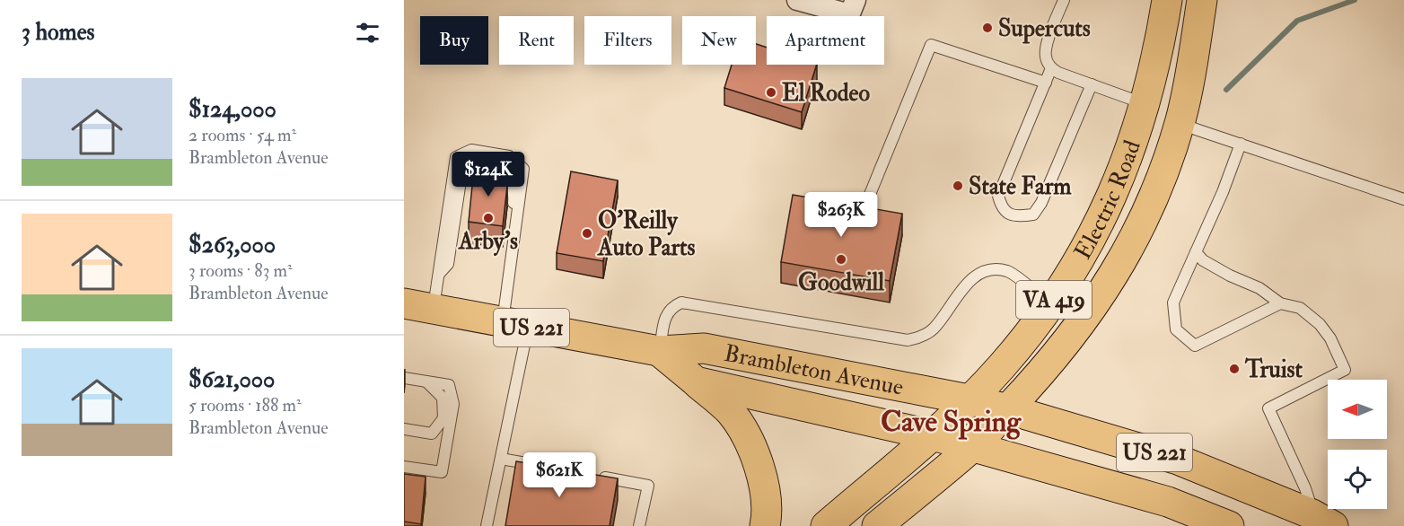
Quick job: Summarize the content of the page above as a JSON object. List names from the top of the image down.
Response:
{
  "streets": {
    "main road": [
      "Electric Road",
      "VA 419",
      "US 221",
      "Brambleton Avenue"
    ]
  },
  "crossings": [
    ["Electric Road", "Brambleton Avenue"]
  ],
  "districts": ["Cave Spring"],
  "places": [
    "Supercuts",
    "El Rodeo",
    "State Farm",
    "Arby's",
    "O'Reilly Auto Parts",
    "Goodwill",
    "Truist"
  ],
  "north": "left",
  "page": {
    "heading": "3 homes",
    "chip": [
      "Buy",
      "Rent",
      "Filters",
      "New",
      "Apartment"
    ],
    "list": [
      {
        "name": "$124,000",
        "note": "2 rooms · 54 m² · Brambleton Avenue"
      },
      {
        "name": "$263,000",
        "note": "3 rooms · 83 m² · Brambleton Avenue"
      },
      {
        "name": "$621,000",
        "note": "5 rooms · 188 m² · Brambleton Avenue"
      }
    ],
    "price": ["$124K", "$263K", "$621K"]
  }
}
